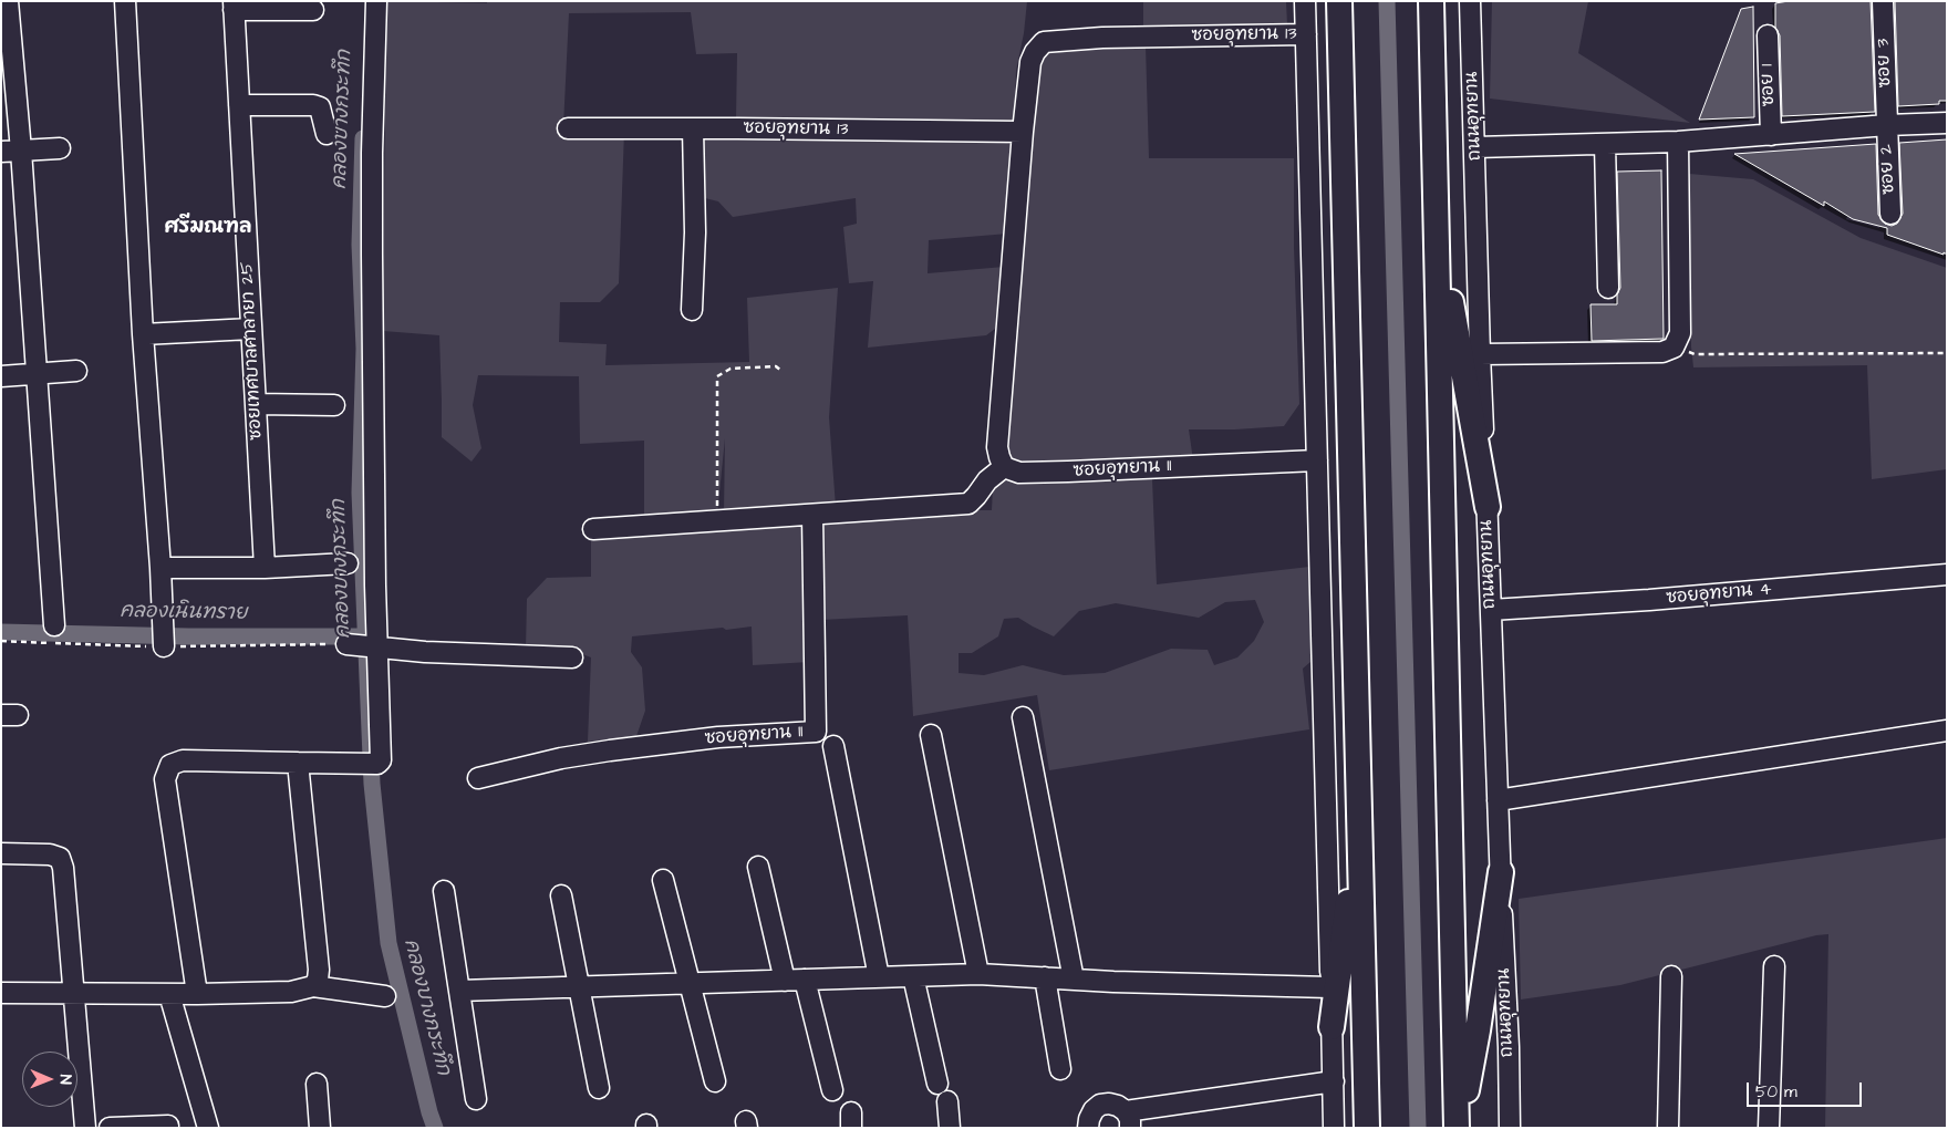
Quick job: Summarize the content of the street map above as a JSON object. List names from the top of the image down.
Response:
{
  "streets": {
    "street": [
      "ซอยอุทยาน 13",
      "ซอย 3",
      "ซอย 1",
      "ถนนอุทยาน",
      "ซอย 2",
      "ซอยเทศบาลศาลายา 25",
      "ซอยอุทยาน 11",
      "ซอยอุทยาน 4"
    ]
  },
  "crossings": [
    ["ซอยอุทยาน 13", "ซอยอุทยาน 11"],
    ["ซอย 3", "ซอย 2"],
    ["ถนนอุทยาน", "ซอยอุทยาน 4"]
  ],
  "districts": ["ศรีมณฑล"],
  "water": ["คลองบางกระทึก", "คลองเนินทราย"],
  "scale_bar": "50 m",
  "north": "right"
}
